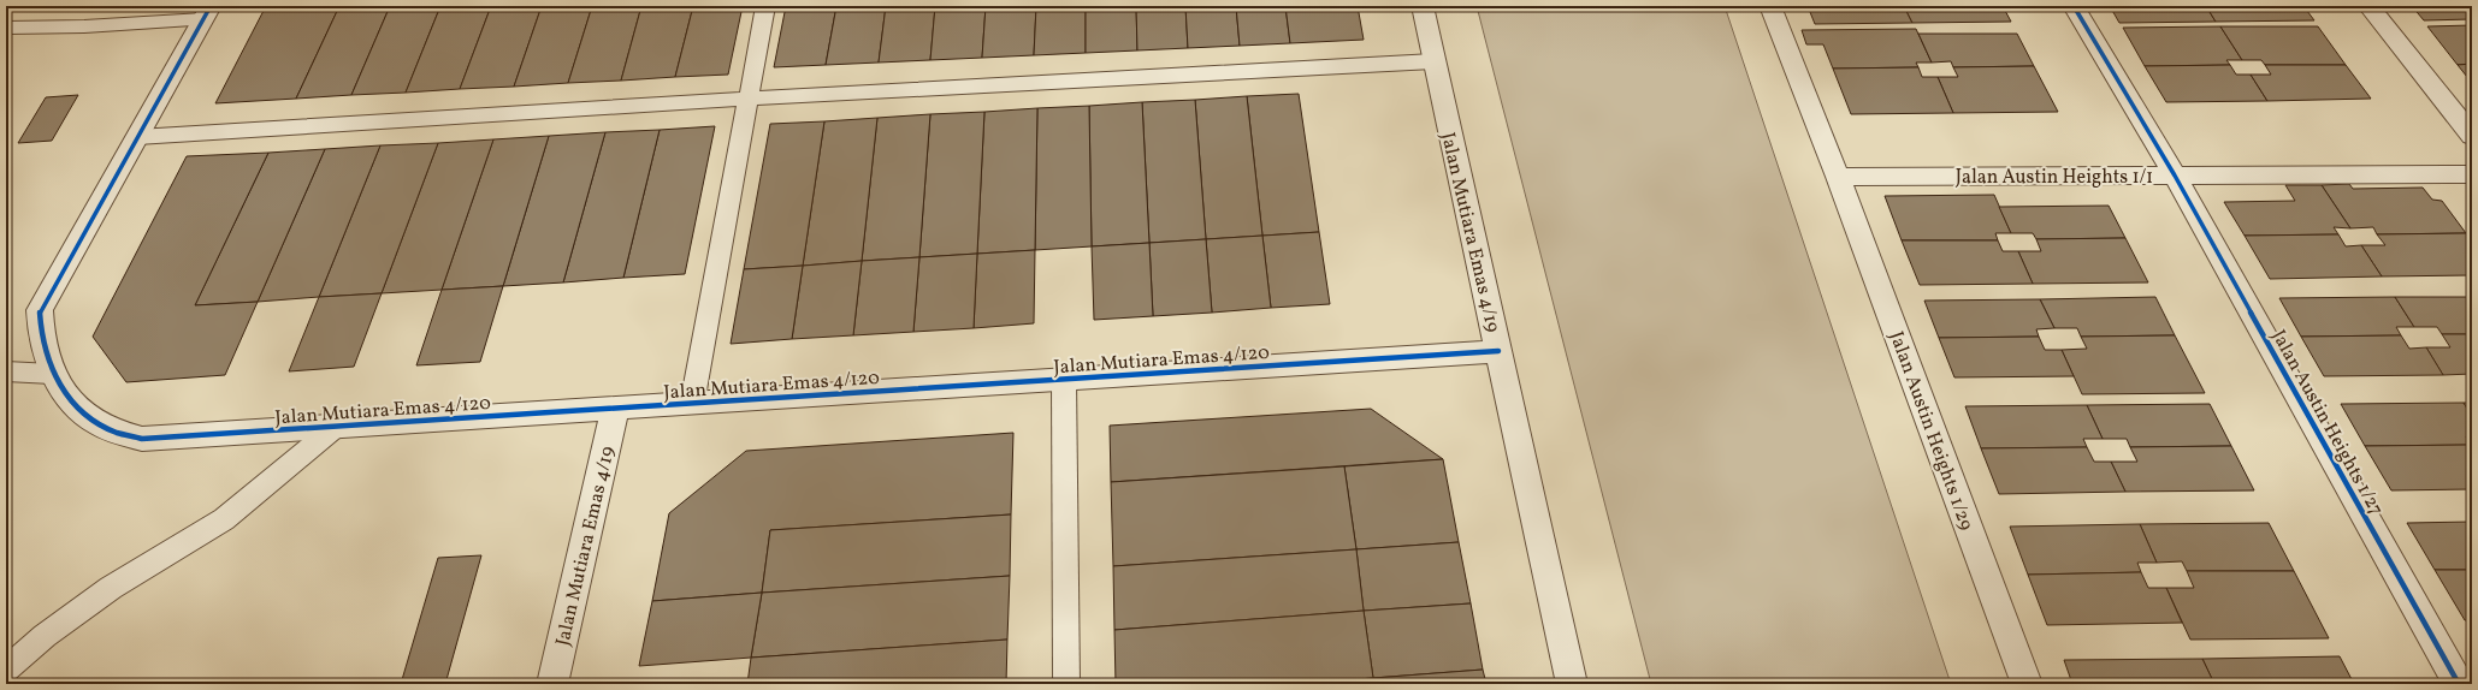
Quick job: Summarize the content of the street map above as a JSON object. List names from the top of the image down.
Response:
{
  "streets": {
    "street": [
      "Jalan Austin Heights 1/1",
      "Jalan Mutiara Emas 4/19",
      "Jalan Mutiara Emas 4/120",
      "Jalan Austin Heights 1/27",
      "Jalan Austin Heights 1/29"
    ]
  },
  "crossings": [
    ["Jalan Austin Heights 1/1", "Jalan Austin Heights 1/27"],
    ["Jalan Austin Heights 1/1", "Jalan Austin Heights 1/29"],
    ["Jalan Mutiara Emas 4/19", "Jalan Mutiara Emas 4/120"]
  ]
}
